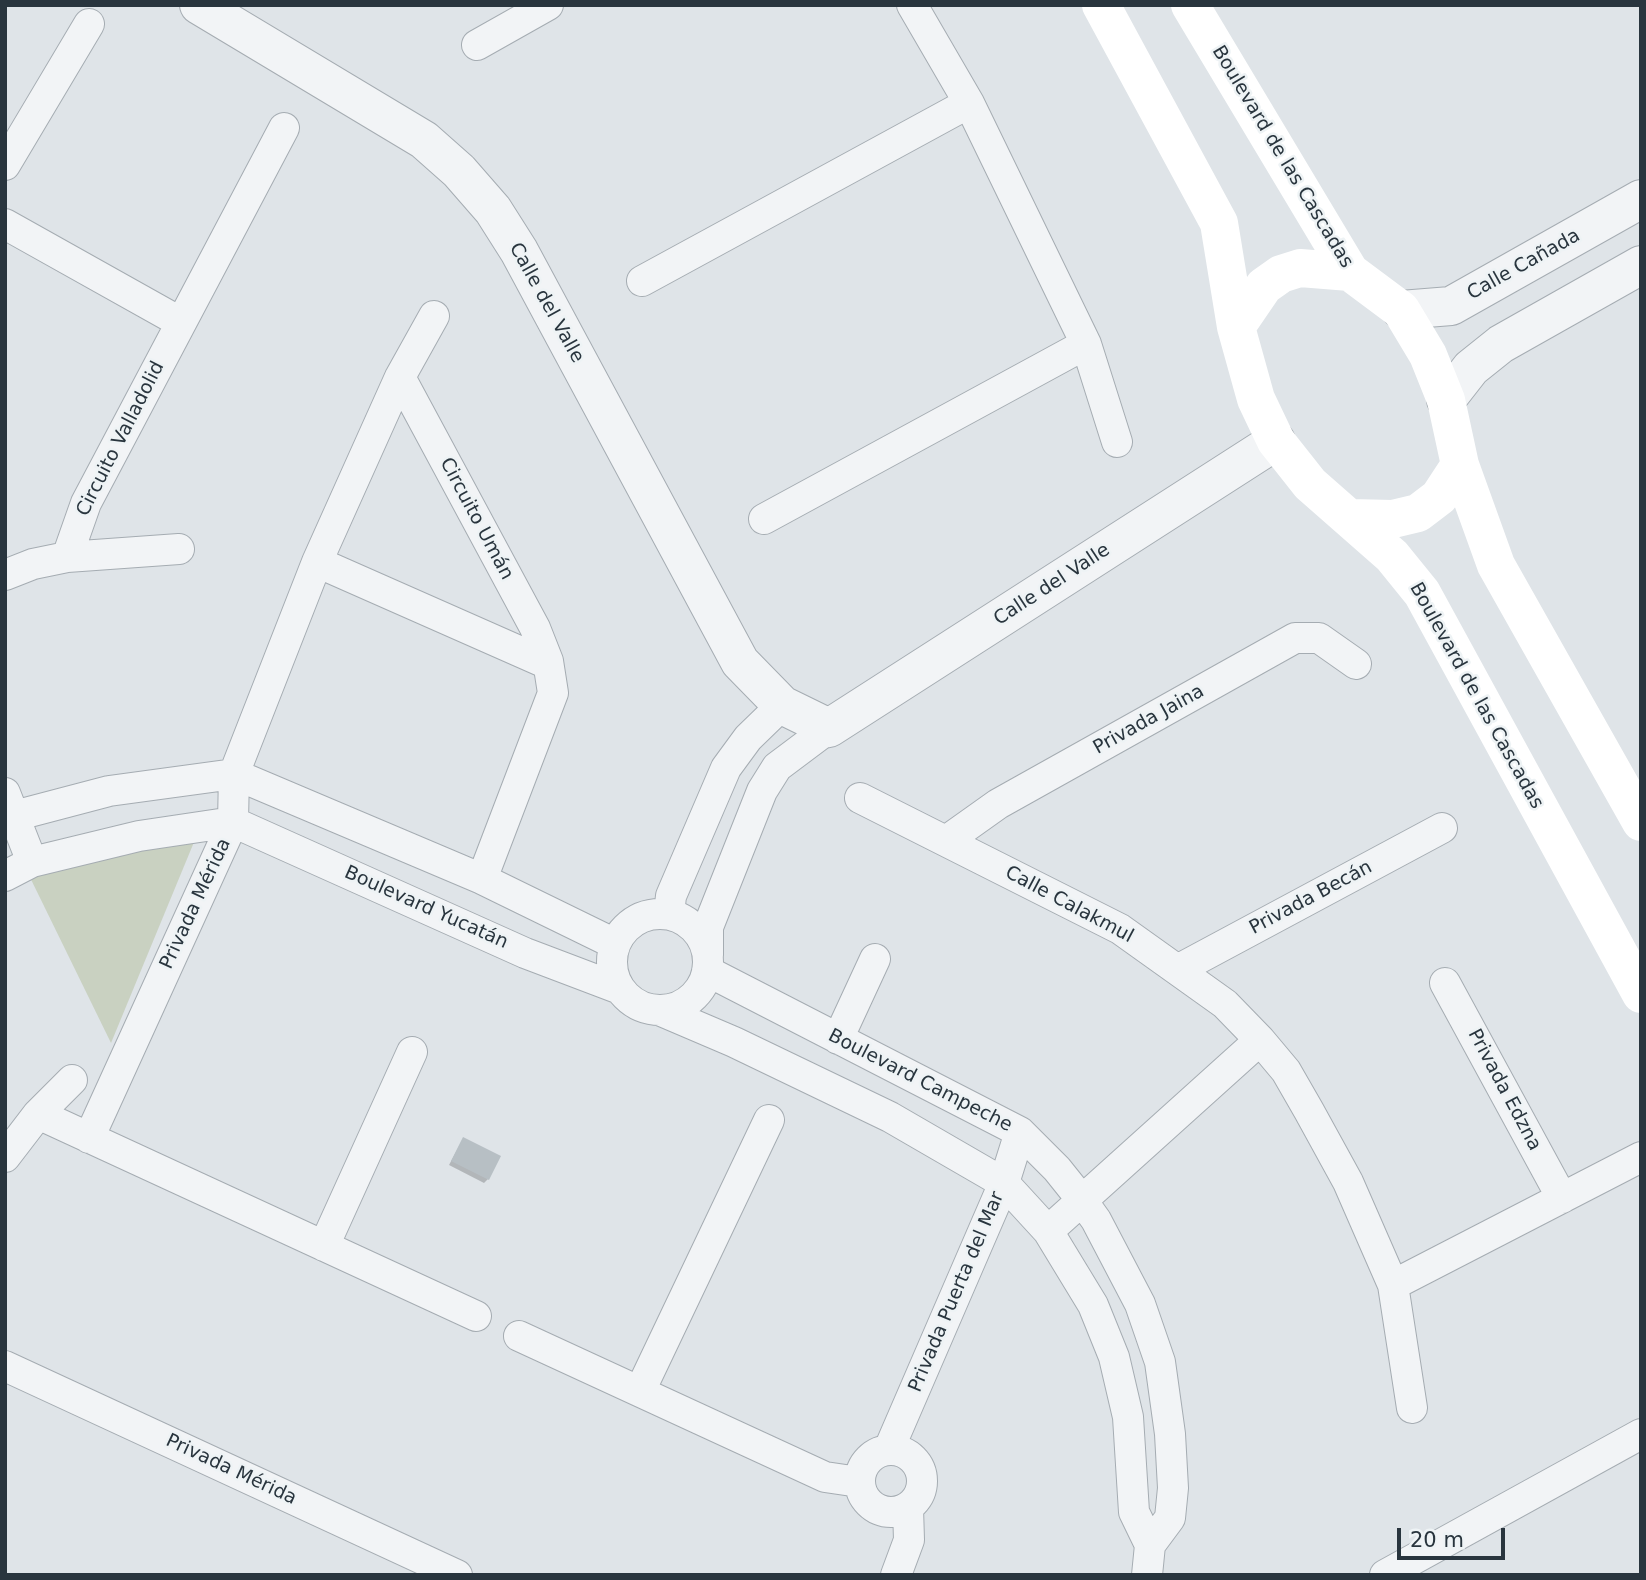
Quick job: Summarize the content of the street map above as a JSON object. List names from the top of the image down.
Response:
{
  "streets": {
    "main road": ["Boulevard de las Cascadas"],
    "street": [
      "Calle Cañada",
      "Calle del Valle",
      "Circuito Valladolid",
      "Circuito Umán",
      "Privada Jaina",
      "Privada Becán",
      "Privada Mérida",
      "Calle Calakmul",
      "Boulevard Yucatán",
      "Boulevard Campeche",
      "Privada Edzna",
      "Privada Puerta del Mar"
    ]
  },
  "crossings": [
    ["Boulevard de las Cascadas", "Calle Cañada"],
    ["Boulevard de las Cascadas", "Calle del Valle"],
    ["Calle Cañada", "Calle del Valle"],
    ["Calle del Valle", "Boulevard Yucatán"],
    ["Calle del Valle", "Boulevard Campeche"],
    ["Privada Jaina", "Calle Calakmul"],
    ["Privada Becán", "Calle Calakmul"],
    ["Privada Mérida", "Boulevard Yucatán"],
    ["Boulevard Yucatán", "Boulevard Campeche"],
    ["Boulevard Campeche", "Privada Puerta del Mar"]
  ],
  "scale_bar": "20 m"
}
